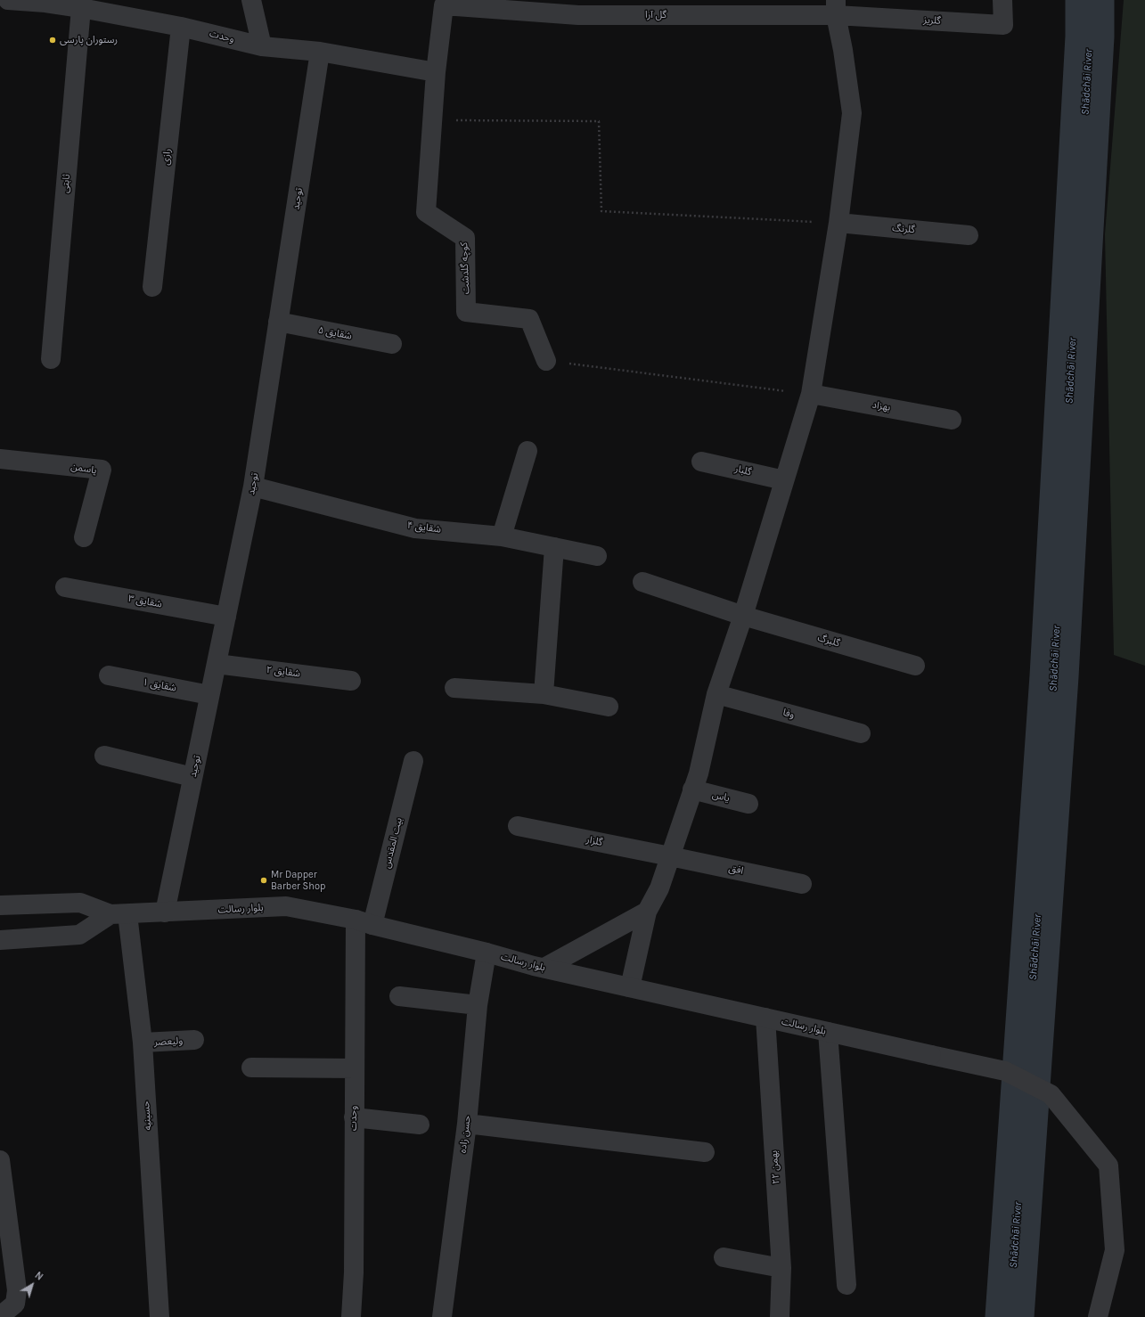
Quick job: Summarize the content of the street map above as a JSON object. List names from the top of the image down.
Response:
{
  "streets": {
    "street": [
      "گل آرا",
      "گلریز",
      "وحدت",
      "رازی",
      "ثابتی",
      "توحید",
      "گلرنگ",
      "کوچه گلدشت",
      "شقایق ۵",
      "بهزاد",
      "یاسمن",
      "گلبار",
      "شقایق ۴",
      "شقایق ۳",
      "گلبرگ",
      "شقایق ۲",
      "شقایق ۱",
      "وفا",
      "یاس",
      "گلزار",
      "بیت المقدس",
      "افق",
      "بلوار رسالت",
      "ولیعصر",
      "حسینیه",
      "حسن زاده",
      "۲۲ بهمن"
    ]
  },
  "crossings": [
    ["گل آرا", "گلریز"],
    ["گل آرا", "وحدت"],
    ["گل آرا", "کوچه گلدشت"],
    ["وحدت", "رازی"],
    ["وحدت", "ثابتی"],
    ["وحدت", "توحید"],
    ["وحدت", "کوچه گلدشت"],
    ["وحدت", "بیت المقدس"],
    ["وحدت", "بلوار رسالت"],
    ["توحید", "شقایق ۵"],
    ["توحید", "شقایق ۴"],
    ["توحید", "شقایق ۳"],
    ["توحید", "شقایق ۲"],
    ["توحید", "شقایق ۱"],
    ["توحید", "بلوار رسالت"],
    ["گلزار", "افق"],
    ["بیت المقدس", "بلوار رسالت"],
    ["بلوار رسالت", "حسینیه"],
    ["بلوار رسالت", "حسن زاده"],
    ["بلوار رسالت", "۲۲ بهمن"],
    ["ولیعصر", "حسینیه"]
  ],
  "water": ["Shādchāi River"],
  "places": ["رستوران پارسی", "Mr Dapper Barber Shop"],
  "north": "top right"
}
